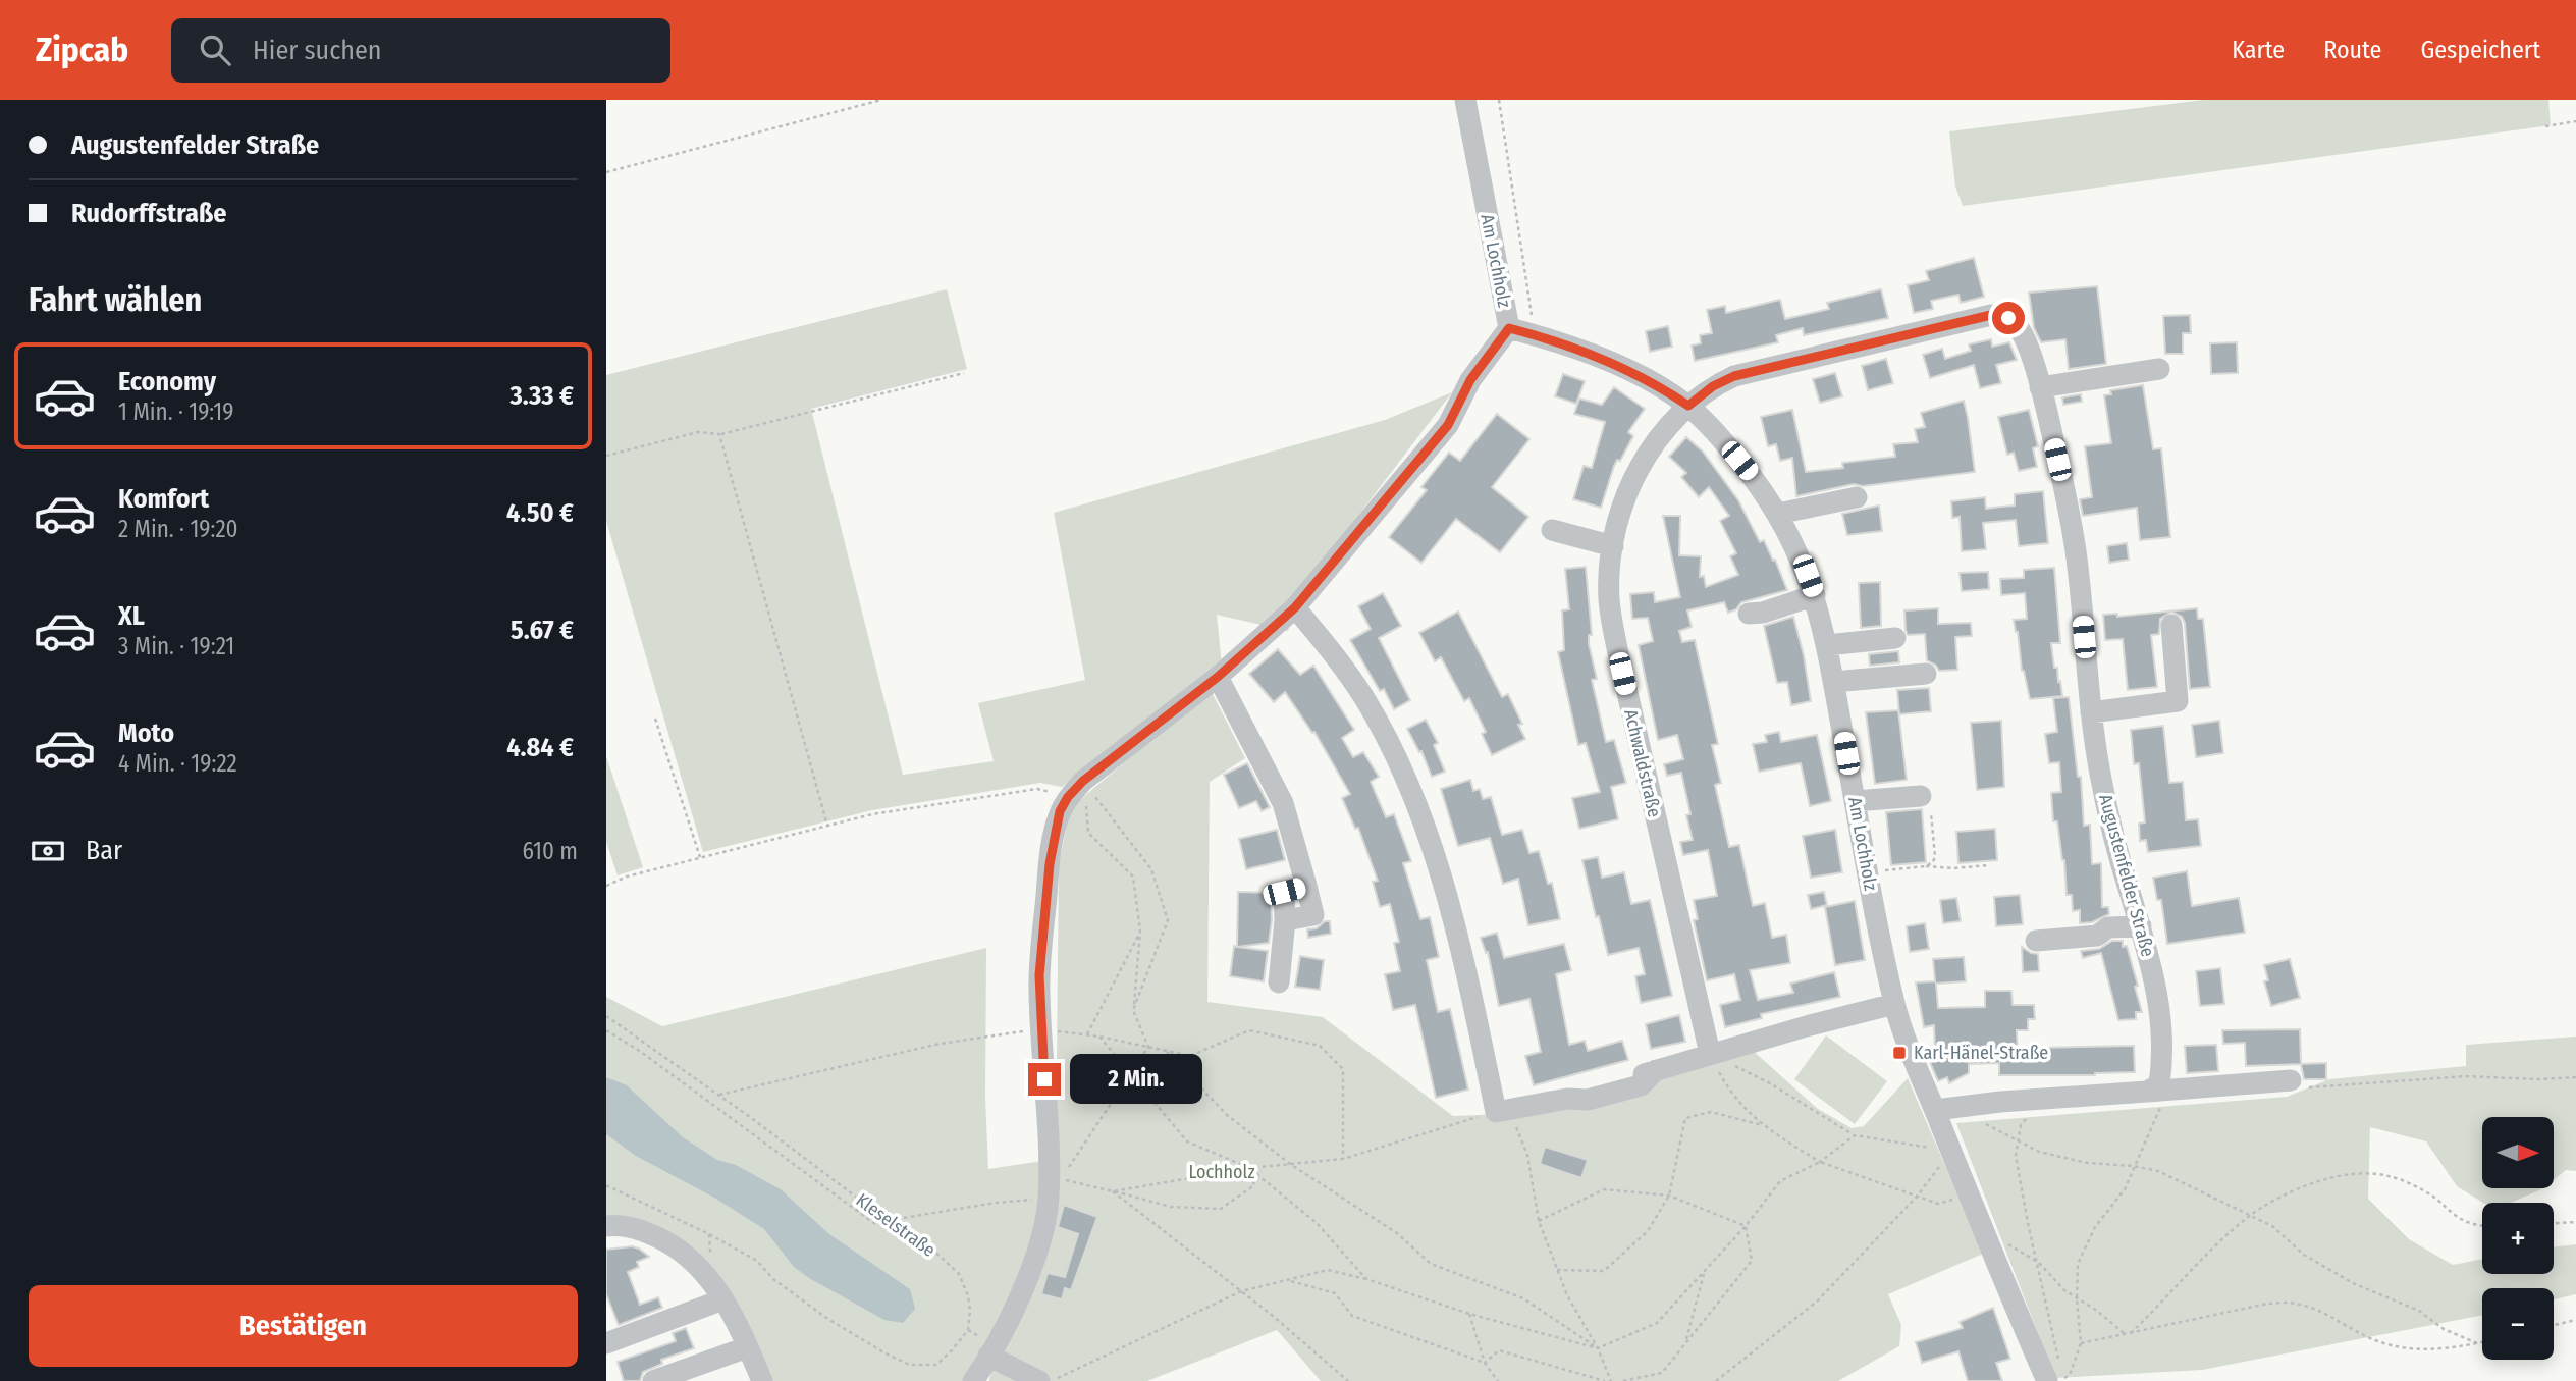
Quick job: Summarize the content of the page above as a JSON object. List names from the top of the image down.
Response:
{
  "streets": {
    "street": ["Am Lochholz", "Achwaldstraße", "Augustenfelder Straße"],
    "path": ["Kleselstraße"]
  },
  "crossings": [
    ["Am Lochholz", "Achwaldstraße"],
    ["Am Lochholz", "Augustenfelder Straße"],
    ["Achwaldstraße", "Augustenfelder Straße"]
  ],
  "parks": ["Lochholz"],
  "places": {
    "transit": ["Karl-Hänel-Straße"]
  },
  "north": "right",
  "page": {
    "header": "Zipcab",
    "search": "Hier suchen",
    "nav": ["Karte", "Route", "Gespeichert"],
    "banner": ["Augustenfelder Straße", "Rudorffstraße"],
    "heading": "Fahrt wählen",
    "list": [
      {
        "name": "Economy",
        "note": "1 Min. · 19:19",
        "value": "3.33 €"
      },
      {
        "name": "Komfort",
        "note": "2 Min. · 19:20",
        "value": "4.50 €"
      },
      {
        "name": "XL",
        "note": "3 Min. · 19:21",
        "value": "5.67 €"
      },
      {
        "name": "Moto",
        "note": "4 Min. · 19:22",
        "value": "4.84 €"
      }
    ],
    "pay": ["Bar", "610 m"],
    "bubble": "2 Min.",
    "map_buttons": ["+", "−"],
    "buttons": "Bestätigen"
  }
}
